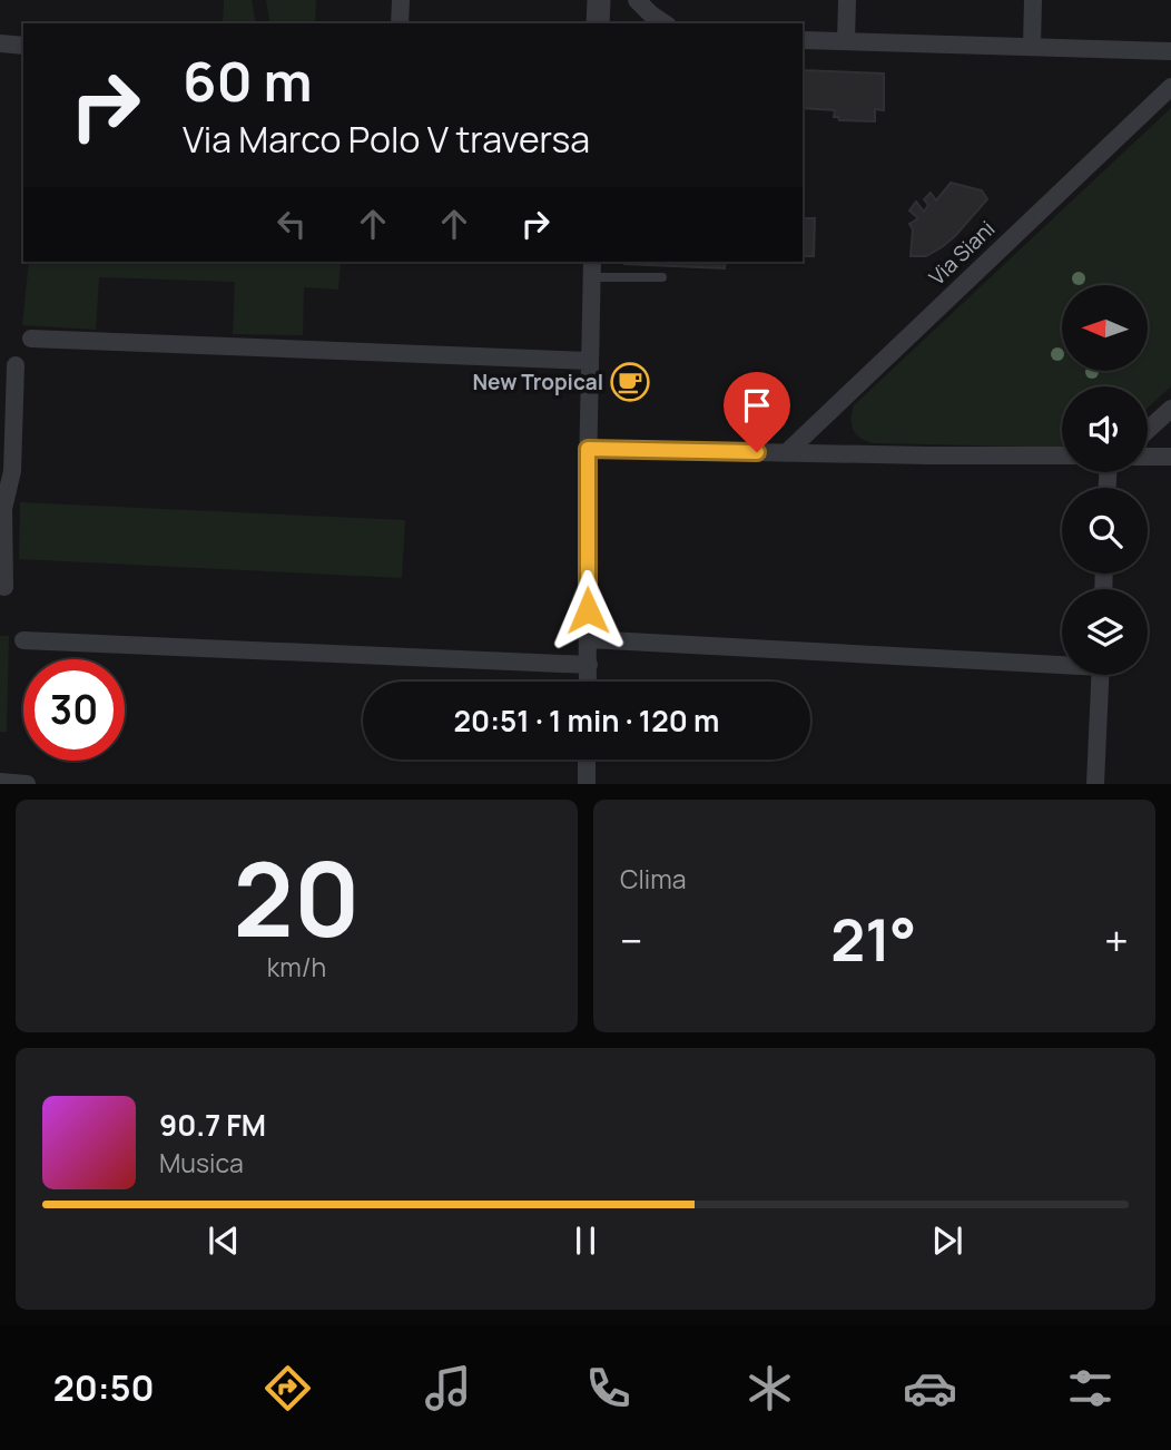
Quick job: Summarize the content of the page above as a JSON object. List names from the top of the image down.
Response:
{
  "streets": {
    "street": ["Via Siani"]
  },
  "places": {
    "cafe": ["New Tropical"]
  },
  "north": "left",
  "page": {
    "turn": ["60 m", "Via Marco Polo V traversa"],
    "limit": "30",
    "trip": "20:51 · 1 min · 120 m",
    "tile": [
      ["20", "km/h"],
      "Clima"
    ],
    "heat": ["−", "21°", "+"],
    "song": ["90.7 FM", "Musica"],
    "tabs": "20:50"
  }
}
